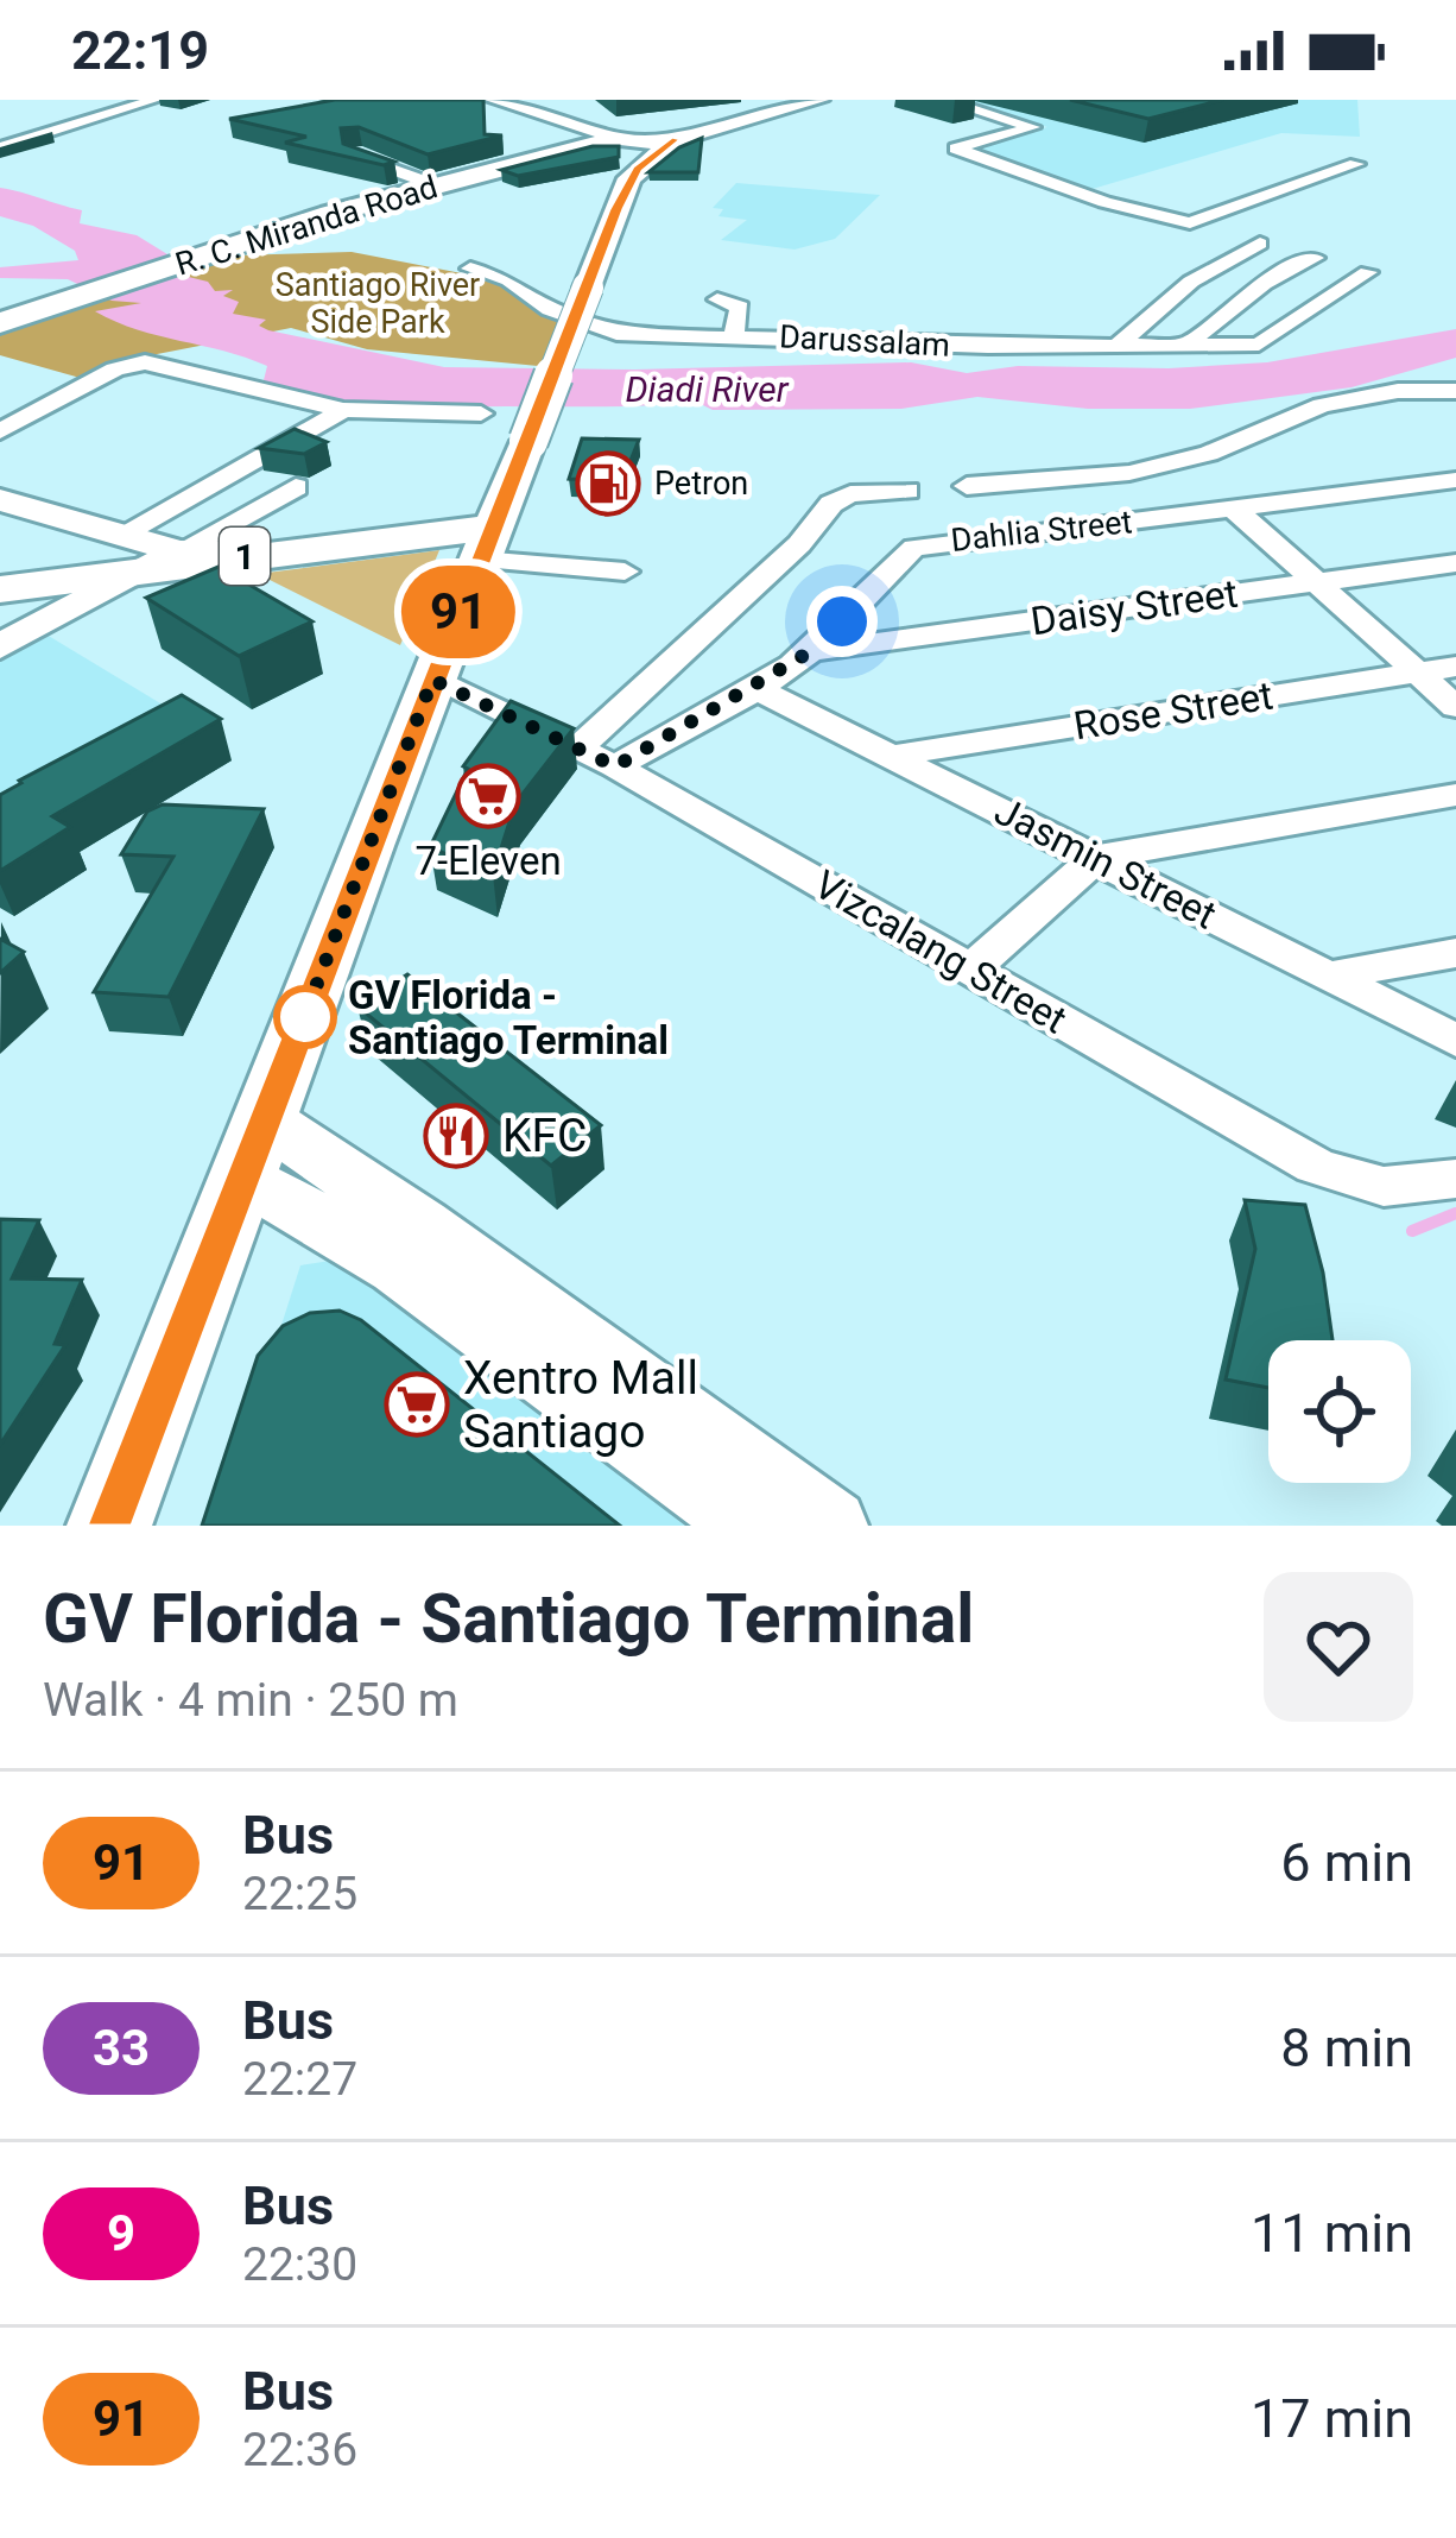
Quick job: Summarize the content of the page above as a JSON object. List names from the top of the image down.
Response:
{
  "streets": {
    "main road": ["R. C. Miranda Road", "1"],
    "street": [
      "Darussalam",
      "Dahlia Street",
      "Daisy Street",
      "Rose Street",
      "Jasmin Street",
      "Vizcalang Street"
    ]
  },
  "crossings": [
    ["Dahlia Street", "Daisy Street"],
    ["Dahlia Street", "Jasmin Street"],
    ["Dahlia Street", "Vizcalang Street"],
    ["Rose Street", "Jasmin Street"]
  ],
  "water": ["Diadi River"],
  "parks": ["Santiago River Side Park"],
  "places": {
    "fuel station": ["Petron"],
    "supermarket": ["7-Eleven", "Xentro Mall Santiago"],
    "other": ["GV Florida - Santiago Terminal"],
    "restaurant": ["KFC"]
  },
  "lines": ["bus line 91"],
  "page": {
    "status": "22:19",
    "on_map": "91",
    "heading": ["GV Florida - Santiago Terminal", "Walk · 4 min · 250 m"],
    "list": [
      {
        "mark": "91",
        "name": "Bus",
        "note": "22:25",
        "value": "6 min"
      },
      {
        "mark": "33",
        "name": "Bus",
        "note": "22:27",
        "value": "8 min"
      },
      {
        "mark": "9",
        "name": "Bus",
        "note": "22:30",
        "value": "11 min"
      },
      {
        "mark": "91",
        "name": "Bus",
        "note": "22:36",
        "value": "17 min"
      }
    ]
  }
}
